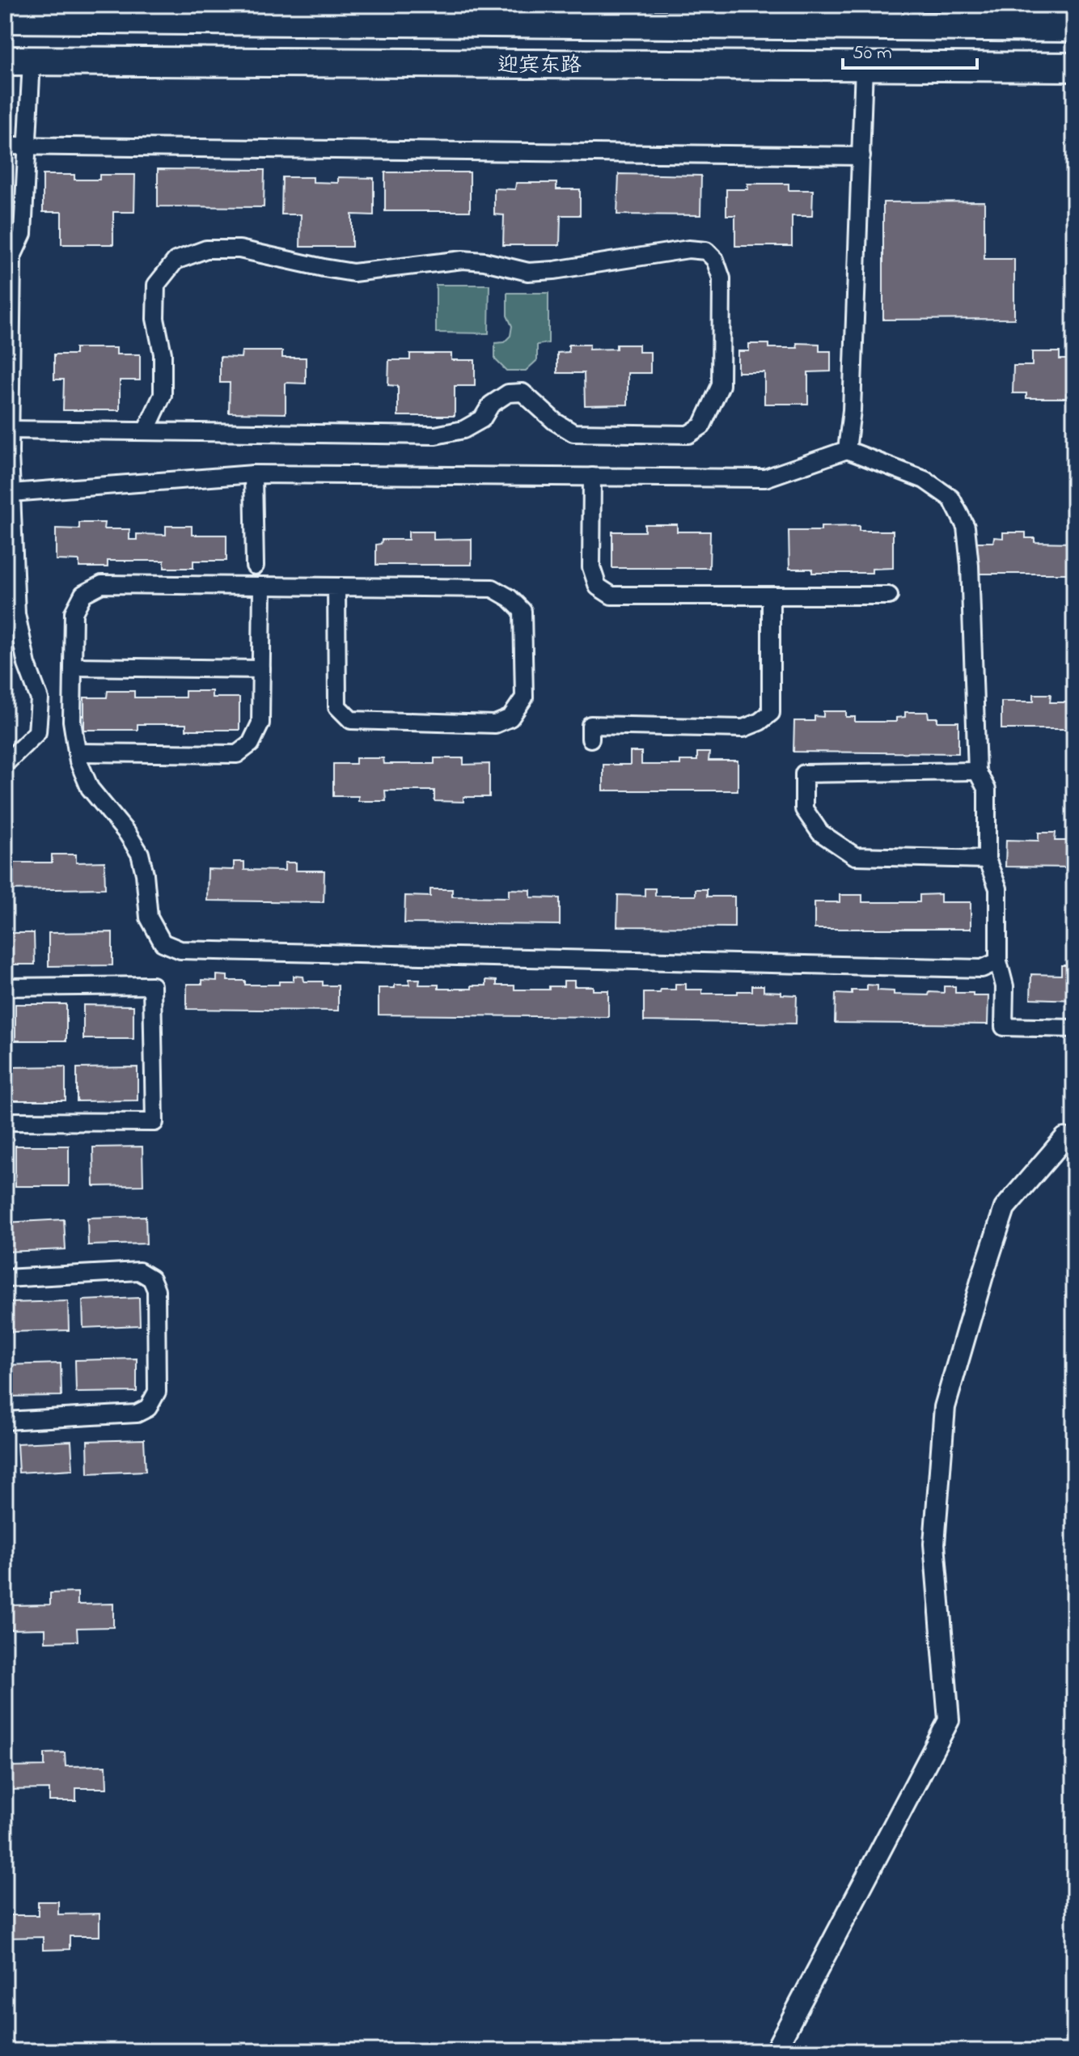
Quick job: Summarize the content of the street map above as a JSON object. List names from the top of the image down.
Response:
{
  "streets": {
    "highway": ["迎宾东路"]
  },
  "scale_bar": "50 m"
}
